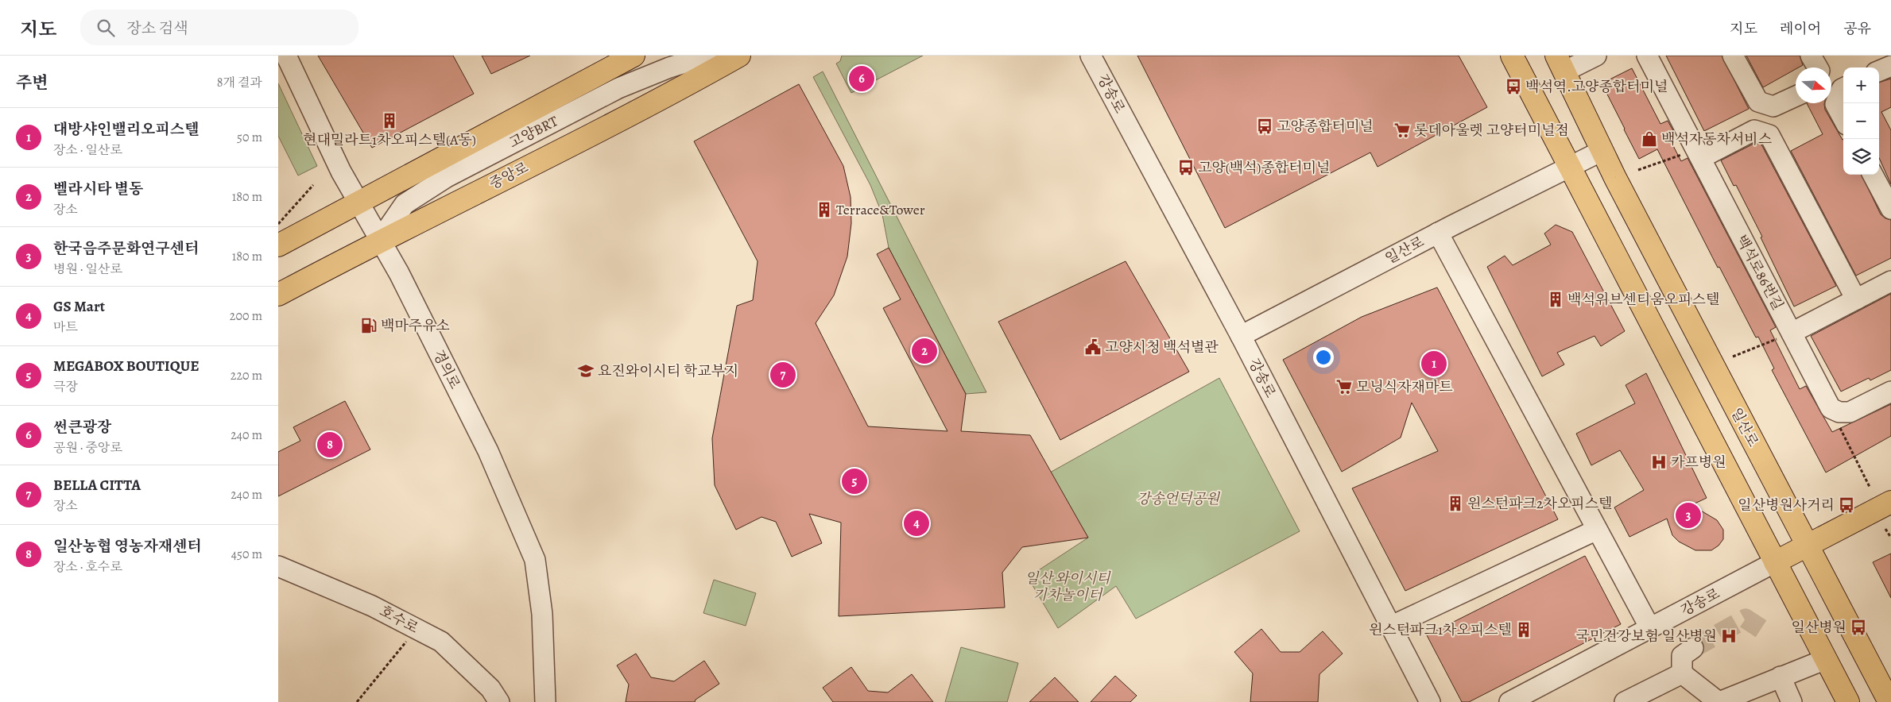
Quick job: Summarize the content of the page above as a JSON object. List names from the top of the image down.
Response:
{
  "streets": {
    "main road": ["강송로", "중앙로", "일산로"],
    "street": [
      "고양BRT",
      "백석로86번길",
      "경의로",
      "호수로"
    ]
  },
  "crossings": [
    ["강송로", "일산로"],
    ["고양BRT", "중앙로"],
    ["고양BRT", "경의로"],
    ["중앙로", "경의로"]
  ],
  "parks": ["강송언덕공원", "일산 와이시티 기차놀이터"],
  "places": {
    "bus stop": [
      "백석역.고양종합터미널",
      "고양종합터미널",
      "고양(백석)종합터미널",
      "일산병원사거리",
      "일산병원"
    ],
    "building": [
      "현대밀라트1차오피스텔(A동)",
      "Terrace&Tower",
      "백석위브센티움오피스텔",
      "윈스턴파크2차오피스텔",
      "윈스턴파크1차오피스텔"
    ],
    "supermarket": ["롯데아울렛 고양터미널점", "모닝식자재마트"],
    "shop": ["백석자동차서비스"],
    "fuel station": ["백마주유소"],
    "public building": ["고양시청 백석별관"],
    "school or university": ["요진와이시티 학교부지"],
    "hospital": ["카프병원", "국민건강보험 일산병원"]
  },
  "north": "right",
  "page": {
    "header": "지도",
    "search": "장소 검색",
    "nav": ["지도", "레이어", "공유"],
    "heading": ["주변", "8개 결과"],
    "pins": [
      "6",
      "2",
      "1",
      "7",
      "8",
      "5",
      "3",
      "4"
    ],
    "map_buttons": ["+", "−"],
    "list": [
      {
        "mark": "1",
        "name": "대방샤인밸리오피스텔",
        "note": "장소 · 일산로",
        "value": "50 m"
      },
      {
        "mark": "2",
        "name": "벨라시타 별동",
        "note": "장소",
        "value": "180 m"
      },
      {
        "mark": "3",
        "name": "한국음주문화연구센터",
        "note": "병원 · 일산로",
        "value": "180 m"
      },
      {
        "mark": "4",
        "name": "GS Mart",
        "note": "마트",
        "value": "200 m"
      },
      {
        "mark": "5",
        "name": "MEGABOX BOUTIQUE",
        "note": "극장",
        "value": "220 m"
      },
      {
        "mark": "6",
        "name": "썬큰광장",
        "note": "공원 · 중앙로",
        "value": "240 m"
      },
      {
        "mark": "7",
        "name": "BELLA CITTA",
        "note": "장소",
        "value": "240 m"
      },
      {
        "mark": "8",
        "name": "일산농협 영농자재센터",
        "note": "장소 · 호수로",
        "value": "450 m"
      }
    ]
  }
}
